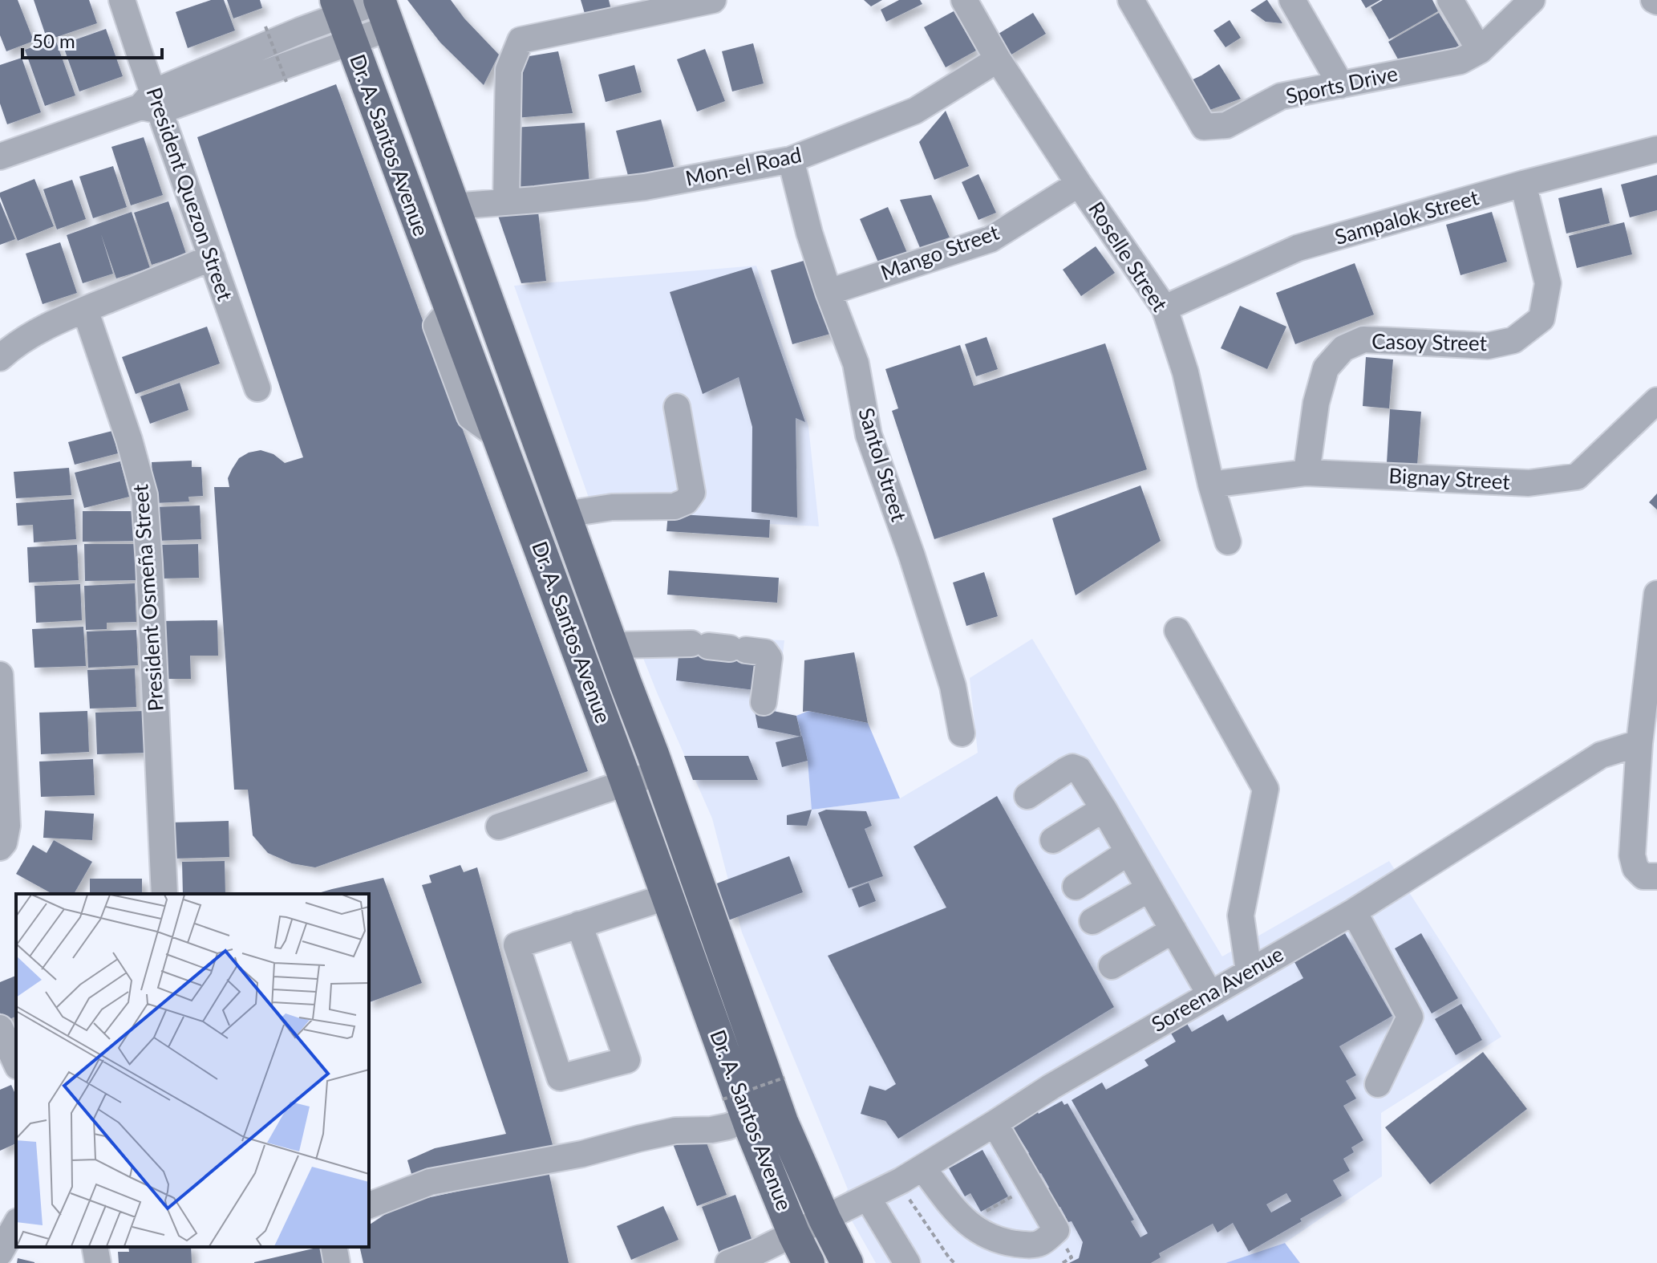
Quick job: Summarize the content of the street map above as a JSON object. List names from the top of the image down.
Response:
{
  "streets": {
    "main road": ["Dr. A. Santos Avenue"],
    "street": [
      "Sports Drive",
      "Mon-el Road",
      "President Quezon Street",
      "Sampalok Street",
      "Mango Street",
      "Roselle Street",
      "Casoy Street",
      "Santol Street",
      "Bignay Street",
      "President Osmeña Street",
      "Soreena Avenue"
    ]
  },
  "crossings": [
    ["Dr. A. Santos Avenue", "Mon-el Road"],
    ["Dr. A. Santos Avenue", "Soreena Avenue"],
    ["Mon-el Road", "Roselle Street"],
    ["Mon-el Road", "Santol Street"],
    ["Sampalok Street", "Roselle Street"],
    ["Sampalok Street", "Casoy Street"],
    ["Mango Street", "Roselle Street"],
    ["Mango Street", "Santol Street"],
    ["Roselle Street", "Bignay Street"],
    ["Casoy Street", "Bignay Street"]
  ],
  "scale_bar": "50 m"
}
